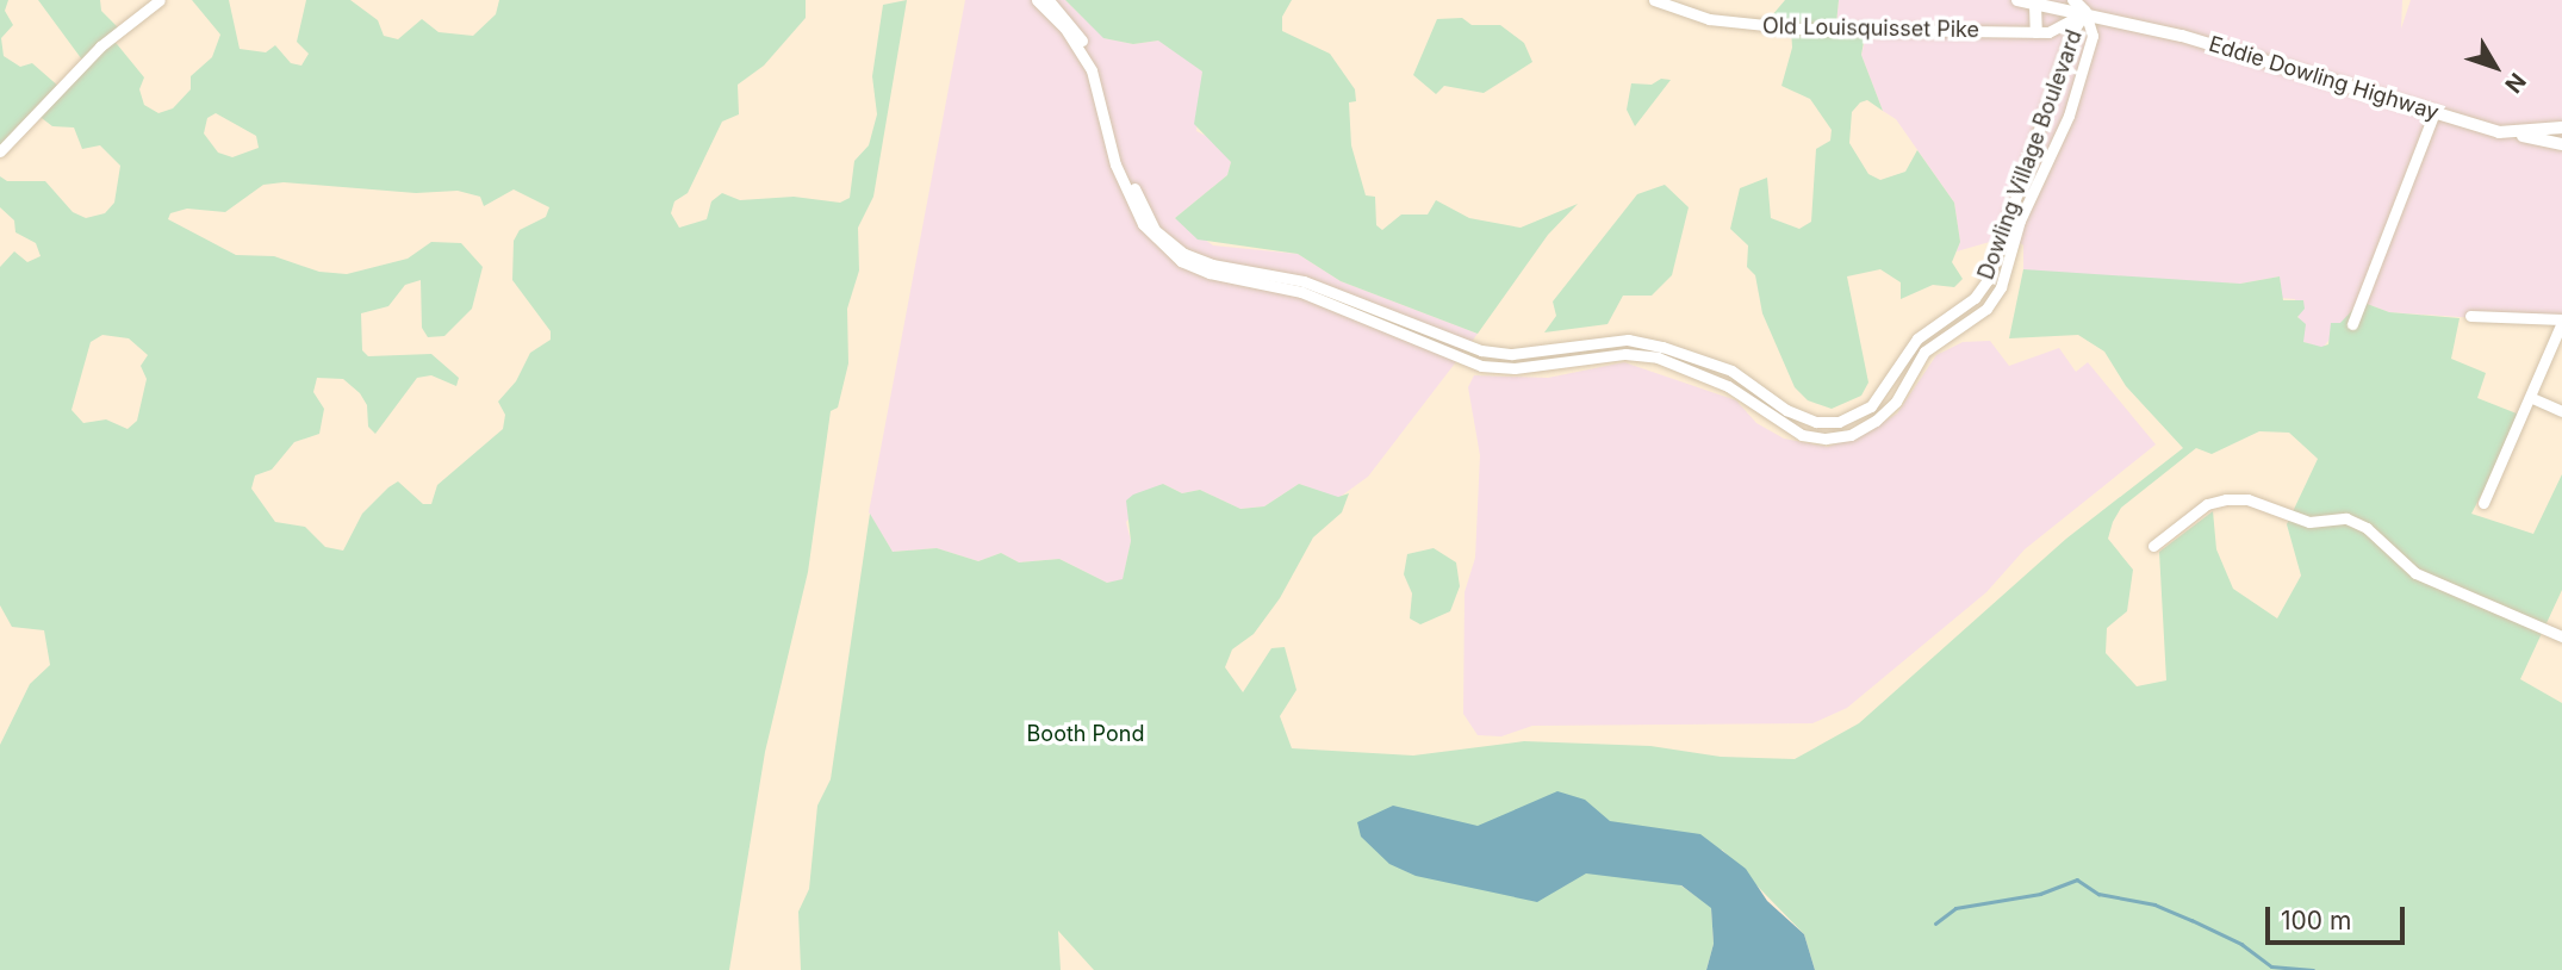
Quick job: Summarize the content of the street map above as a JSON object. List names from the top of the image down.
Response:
{
  "streets": {
    "main road": ["Eddie Dowling Highway"],
    "street": ["Old Louisquisset Pike", "Dowling Village Boulevard"]
  },
  "crossings": [
    ["Old Louisquisset Pike", "Eddie Dowling Highway"],
    ["Old Louisquisset Pike", "Dowling Village Boulevard"],
    ["Eddie Dowling Highway", "Dowling Village Boulevard"]
  ],
  "parks": ["Booth Pond"],
  "scale_bar": "100 m",
  "north": "bottom right"
}
